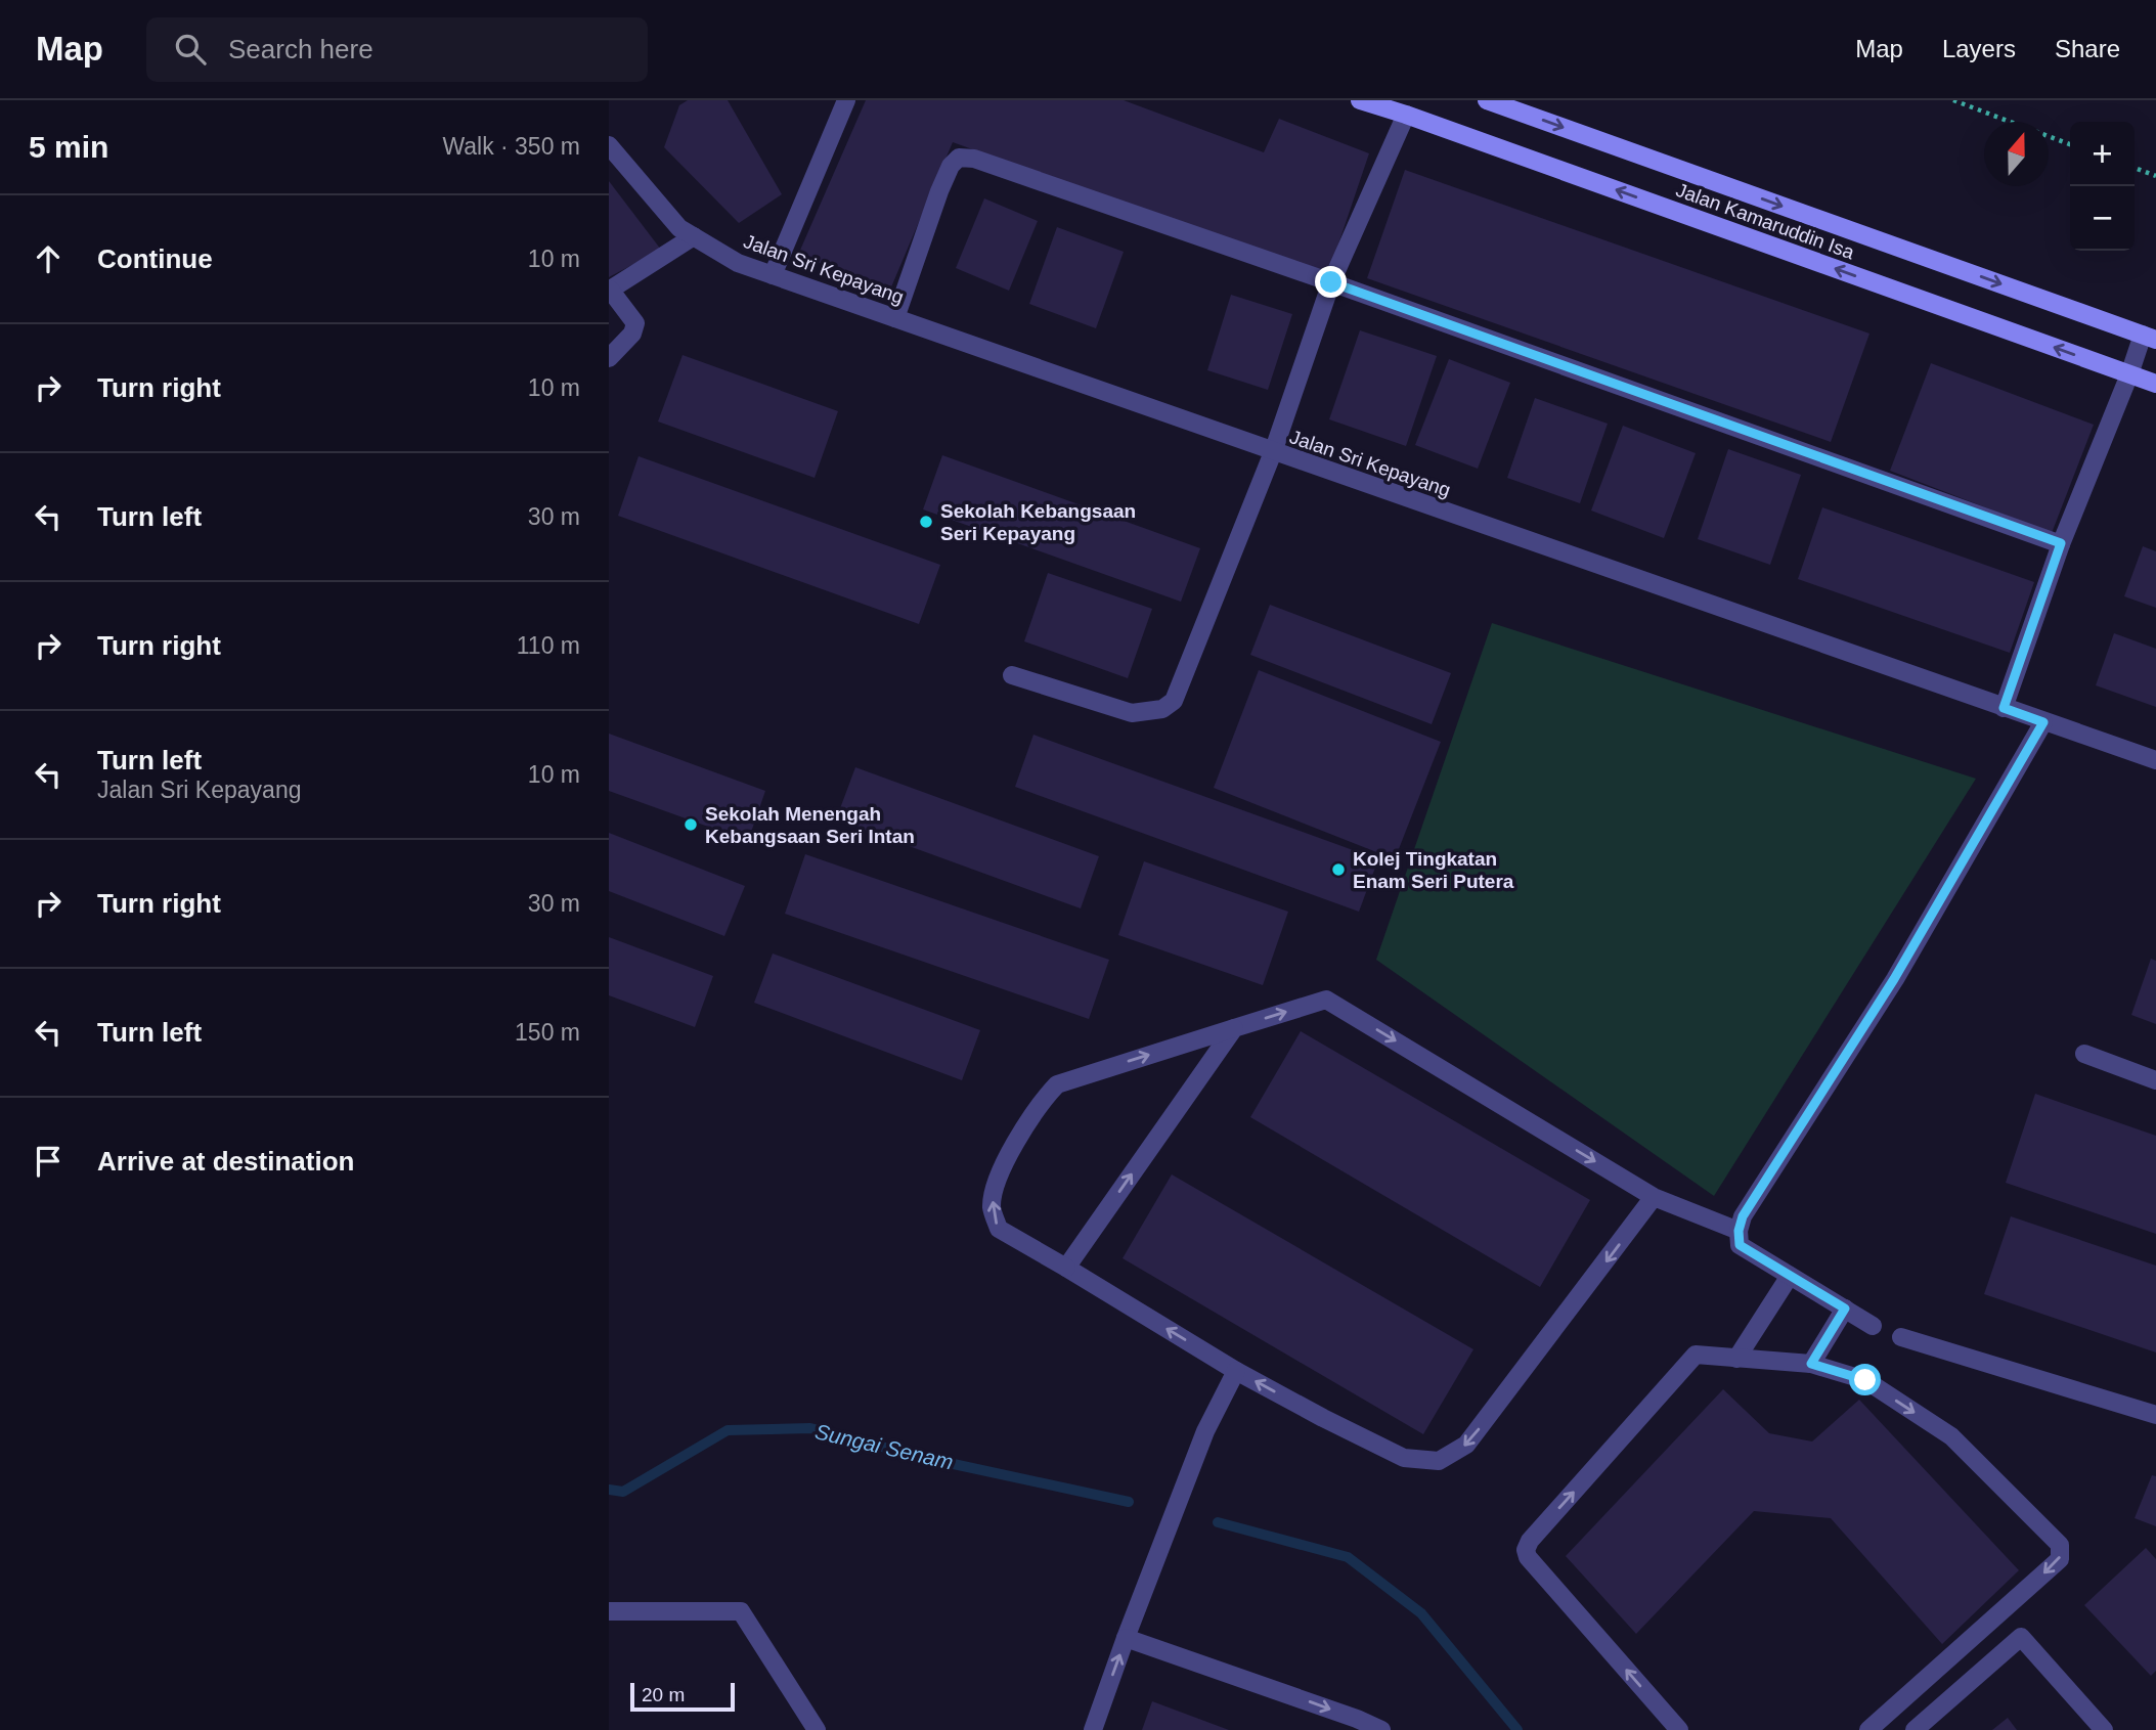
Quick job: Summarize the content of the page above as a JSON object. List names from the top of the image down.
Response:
{
  "streets": {
    "main road": ["Jalan Kamaruddin Isa"],
    "street": ["Jalan Sri Kepayang"]
  },
  "water": ["Sungai Senam"],
  "places": ["Sekolah Kebangsaan Seri Kepayang", "Sekolah Menengah Kebangsaan Seri Intan", "Kolej Tingkatan Enam Seri Putera"],
  "scale_bar": "20 m",
  "north": "top",
  "page": {
    "header": "Map",
    "search": "Search here",
    "nav": ["Map", "Layers", "Share"],
    "heading": ["5 min", "Walk · 350 m"],
    "map_buttons": ["+", "−"],
    "list": [
      ["Continue", "10 m"],
      ["Turn right", "10 m"],
      ["Turn left", "30 m"],
      ["Turn right", "110 m"],
      ["Turn left", "Jalan Sri Kepayang", "10 m"],
      ["Turn right", "30 m"],
      ["Turn left", "150 m"],
      "Arrive at destination"
    ],
    "scale": "20 m"
  }
}
